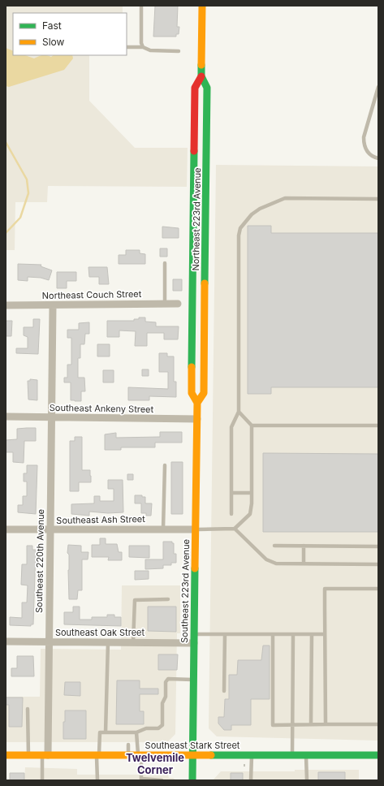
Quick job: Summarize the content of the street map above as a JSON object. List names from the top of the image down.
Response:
{
  "streets": {
    "main road": ["Northeast 223rd Avenue", "Southeast 223rd Avenue", "Southeast Stark Street"],
    "street": [
      "Northeast Couch Street",
      "Southeast Ankeny Street",
      "Southeast Ash Street",
      "Southeast 220th Avenue",
      "Southeast Oak Street"
    ]
  },
  "crossings": [
    ["Northeast 223rd Avenue", "Southeast 223rd Avenue"],
    ["Northeast Couch Street", "Southeast 220th Avenue"],
    ["Southeast Ankeny Street", "Southeast 220th Avenue"],
    ["Southeast Ankeny Street", "Southeast 223rd Avenue"],
    ["Southeast Ash Street", "Southeast 220th Avenue"],
    ["Southeast Ash Street", "Southeast 223rd Avenue"],
    ["Southeast 220th Avenue", "Southeast Oak Street"],
    ["Southeast 220th Avenue", "Southeast Stark Street"],
    ["Southeast 223rd Avenue", "Southeast Oak Street"],
    ["Southeast 223rd Avenue", "Southeast Stark Street"]
  ],
  "districts": ["Twelvemile Corner"],
  "legend": ["Fast", "Slow"]
}
